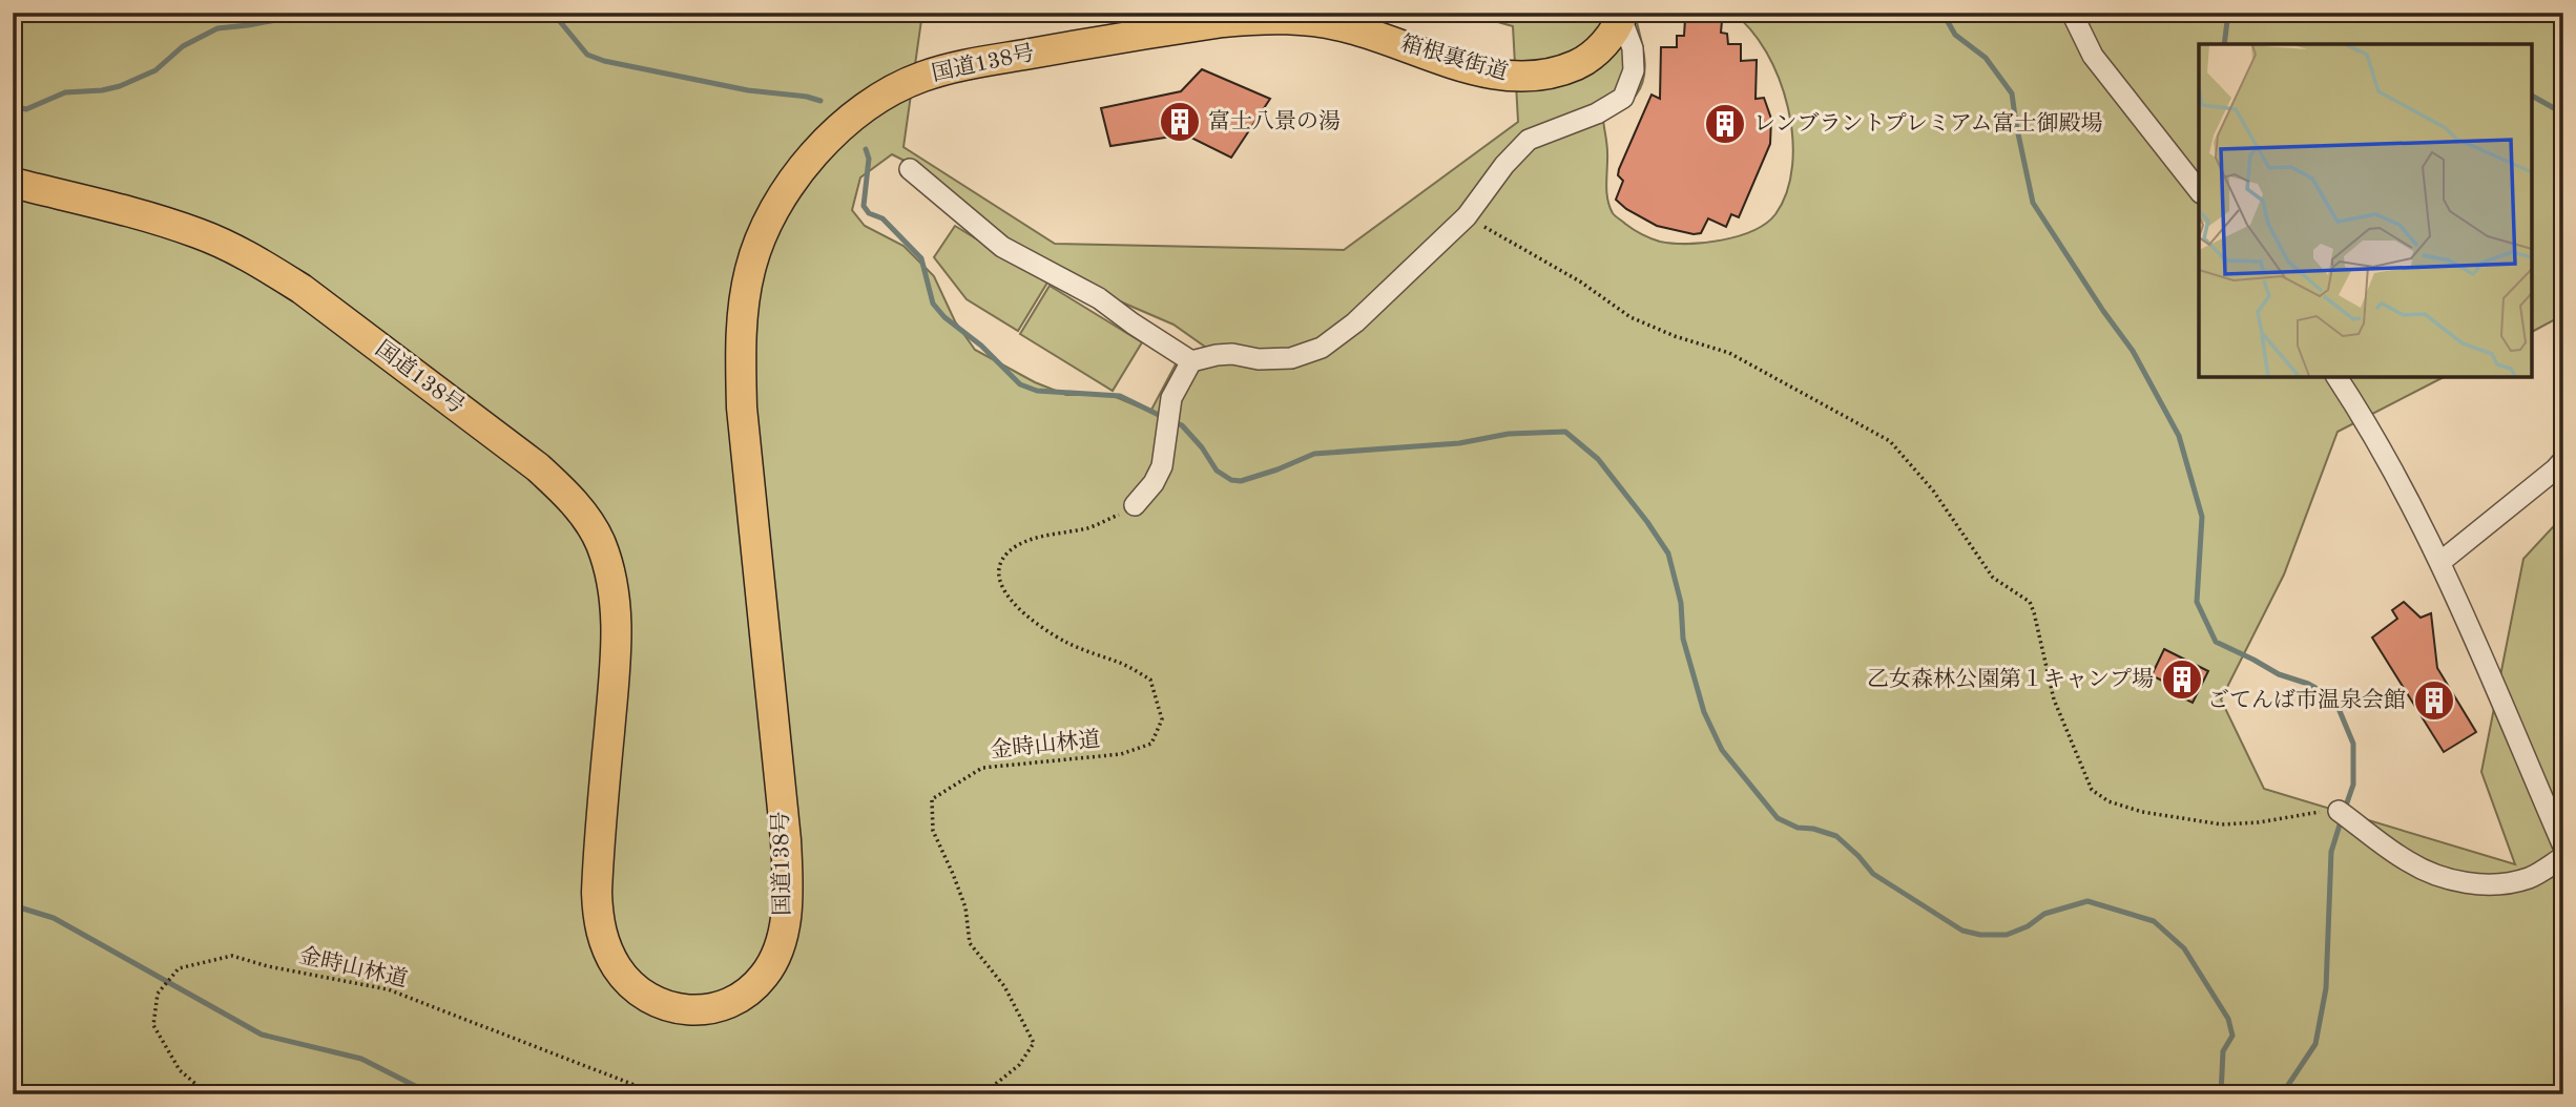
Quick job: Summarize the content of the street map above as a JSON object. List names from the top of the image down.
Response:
{
  "streets": {
    "highway": ["箱根裏街道", "国道138号"],
    "path": ["金時山林道"]
  },
  "crossings": [
    ["箱根裏街道", "国道138号"]
  ],
  "places": {
    "building": [
      "富士八景の湯",
      "レンブラントプレミアム富士御殿場",
      "乙女森林公園第１キャンプ場",
      "ごてんば市温泉会館"
    ]
  }
}
